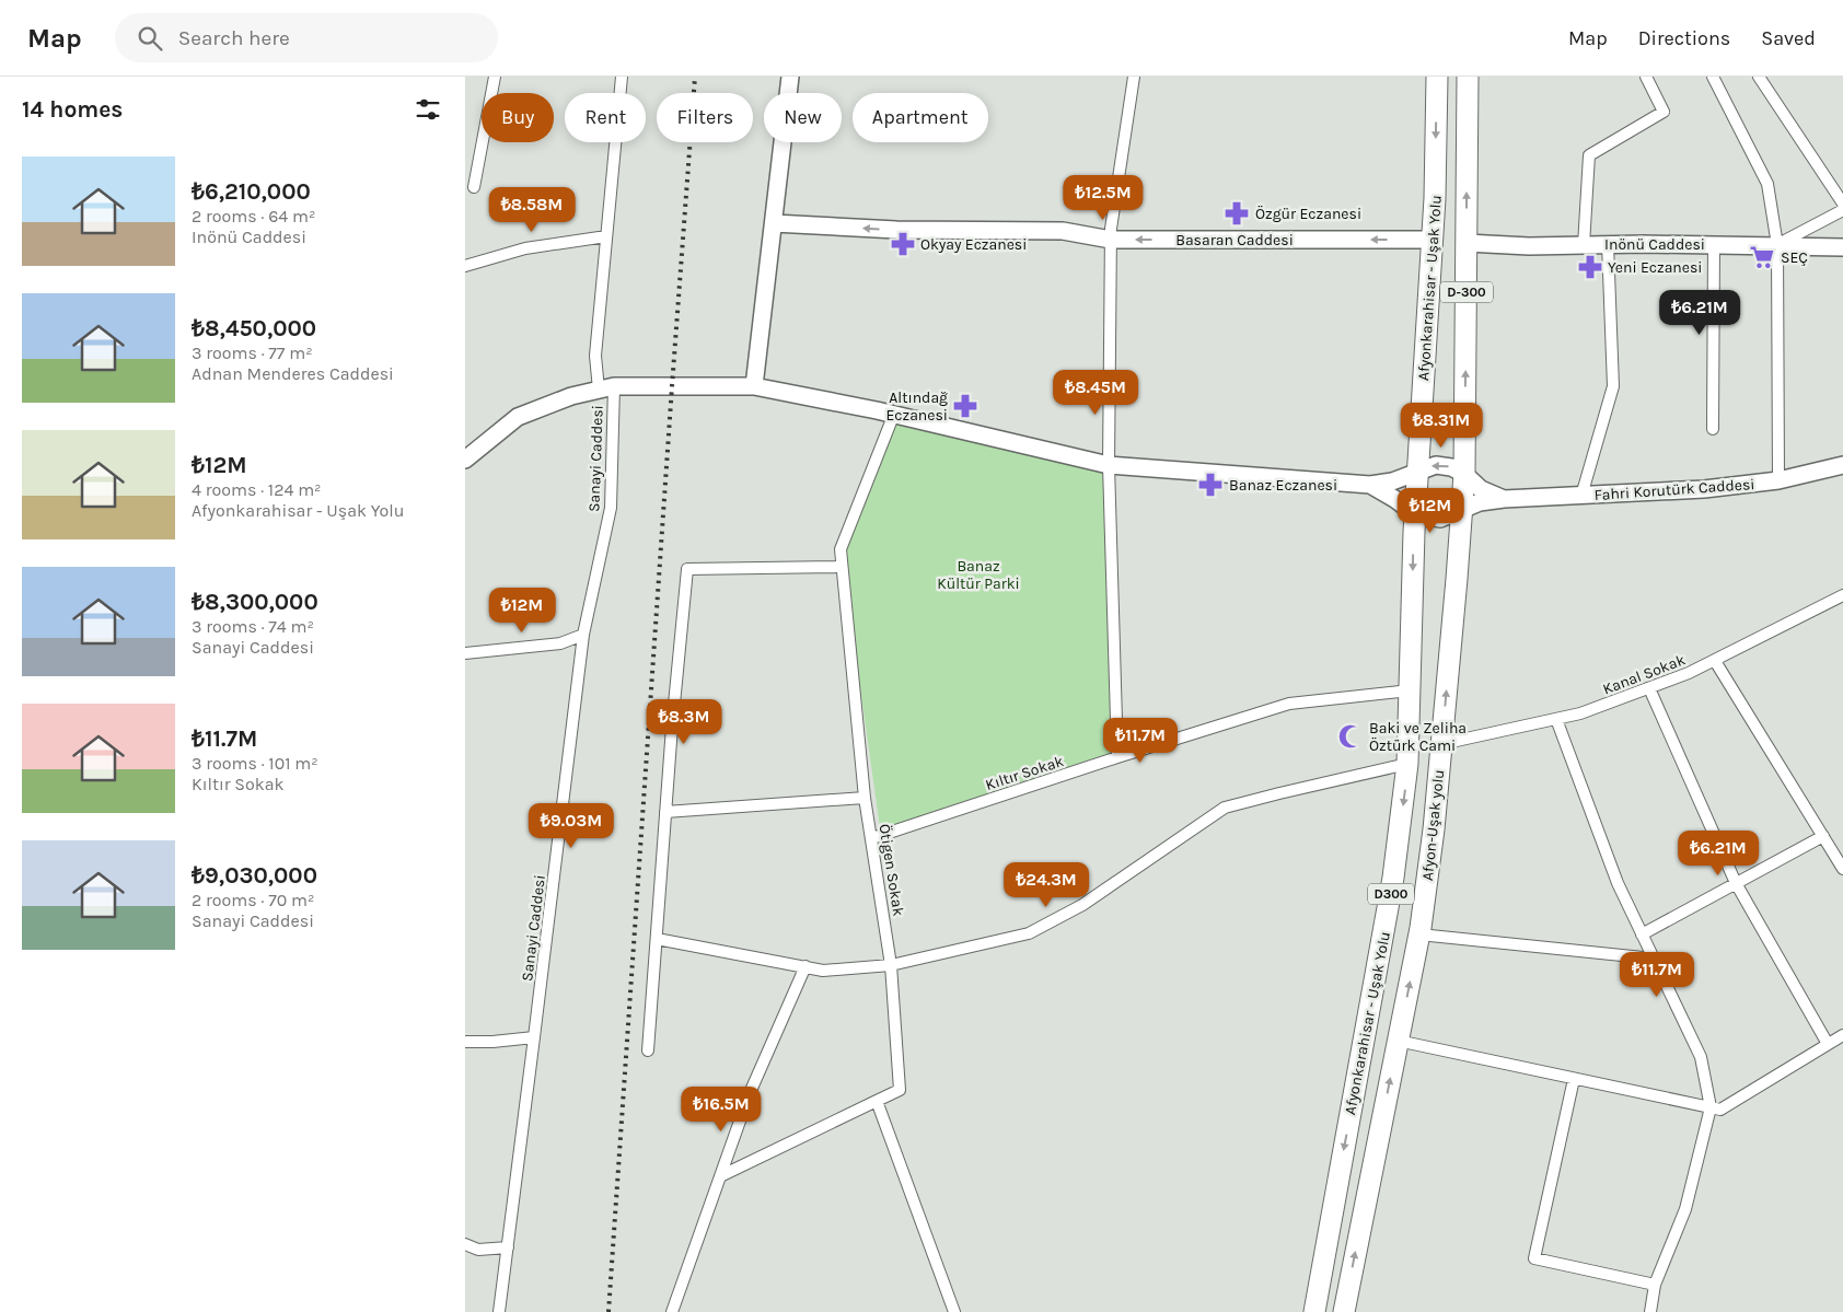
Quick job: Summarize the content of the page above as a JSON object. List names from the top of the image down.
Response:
{
  "streets": {
    "highway": [
      "Afyonkarahisar - Uşak Yolu",
      "D-300",
      "Afyon-Uşak yolu",
      "D300"
    ],
    "street": [
      "Basaran Caddesi",
      "Inönü Caddesi",
      "Sanayi Caddesi",
      "Fahri Korutürk Caddesi",
      "Kanal Sokak",
      "Kıltır Sokak",
      "Ötigen Sokak"
    ]
  },
  "crossings": [
    ["Basaran Caddesi", "Afyonkarahisar - Uşak Yolu"],
    ["Inönü Caddesi", "Afyonkarahisar - Uşak Yolu"],
    ["Afyonkarahisar - Uşak Yolu", "Fahri Korutürk Caddesi"],
    ["Afyonkarahisar - Uşak Yolu", "Kıltır Sokak"],
    ["Afyonkarahisar - Uşak Yolu", "Afyon-Uşak yolu"],
    ["Fahri Korutürk Caddesi", "Afyon-Uşak yolu"],
    ["Kanal Sokak", "Afyon-Uşak yolu"],
    ["Kıltır Sokak", "Ötigen Sokak"],
    ["Afyon-Uşak yolu", "D300"]
  ],
  "one_way": ["Basaran Caddesi", "Afyon-Uşak yolu"],
  "parks": ["Banaz Kültür Parki"],
  "places": {
    "pharmacy": [
      "Özgür Eczanesi",
      "Okyay Eczanesi",
      "Yeni Eczanesi",
      "Altındağ Eczanesi",
      "Banaz Eczanesi"
    ],
    "supermarket": ["SEÇ"],
    "mosque": ["Baki ve Zeliha Öztürk Cami"]
  },
  "page": {
    "header": "Map",
    "search": "Search here",
    "nav": ["Map", "Directions", "Saved"],
    "heading": "14 homes",
    "chip": [
      "Buy",
      "Rent",
      "Filters",
      "New",
      "Apartment"
    ],
    "list": [
      {
        "name": "₺6,210,000",
        "note": "2 rooms · 64 m² · Inönü Caddesi"
      },
      {
        "name": "₺8,450,000",
        "note": "3 rooms · 77 m² · Adnan Menderes Caddesi"
      },
      {
        "name": "₺12M",
        "note": "4 rooms · 124 m² · Afyonkarahisar - Uşak Yolu"
      },
      {
        "name": "₺8,300,000",
        "note": "3 rooms · 74 m² · Sanayi Caddesi"
      },
      {
        "name": "₺11.7M",
        "note": "3 rooms · 101 m² · Kıltır Sokak"
      },
      {
        "name": "₺9,030,000",
        "note": "2 rooms · 70 m² · Sanayi Caddesi"
      }
    ],
    "price": [
      "₺12.5M",
      "₺8.58M",
      "₺6.21M",
      "₺8.45M",
      "₺8.31M",
      "₺12M",
      "₺12M",
      "₺8.3M",
      "₺11.7M",
      "₺9.03M",
      "₺6.21M",
      "₺24.3M",
      "₺11.7M",
      "₺16.5M"
    ]
  }
}
